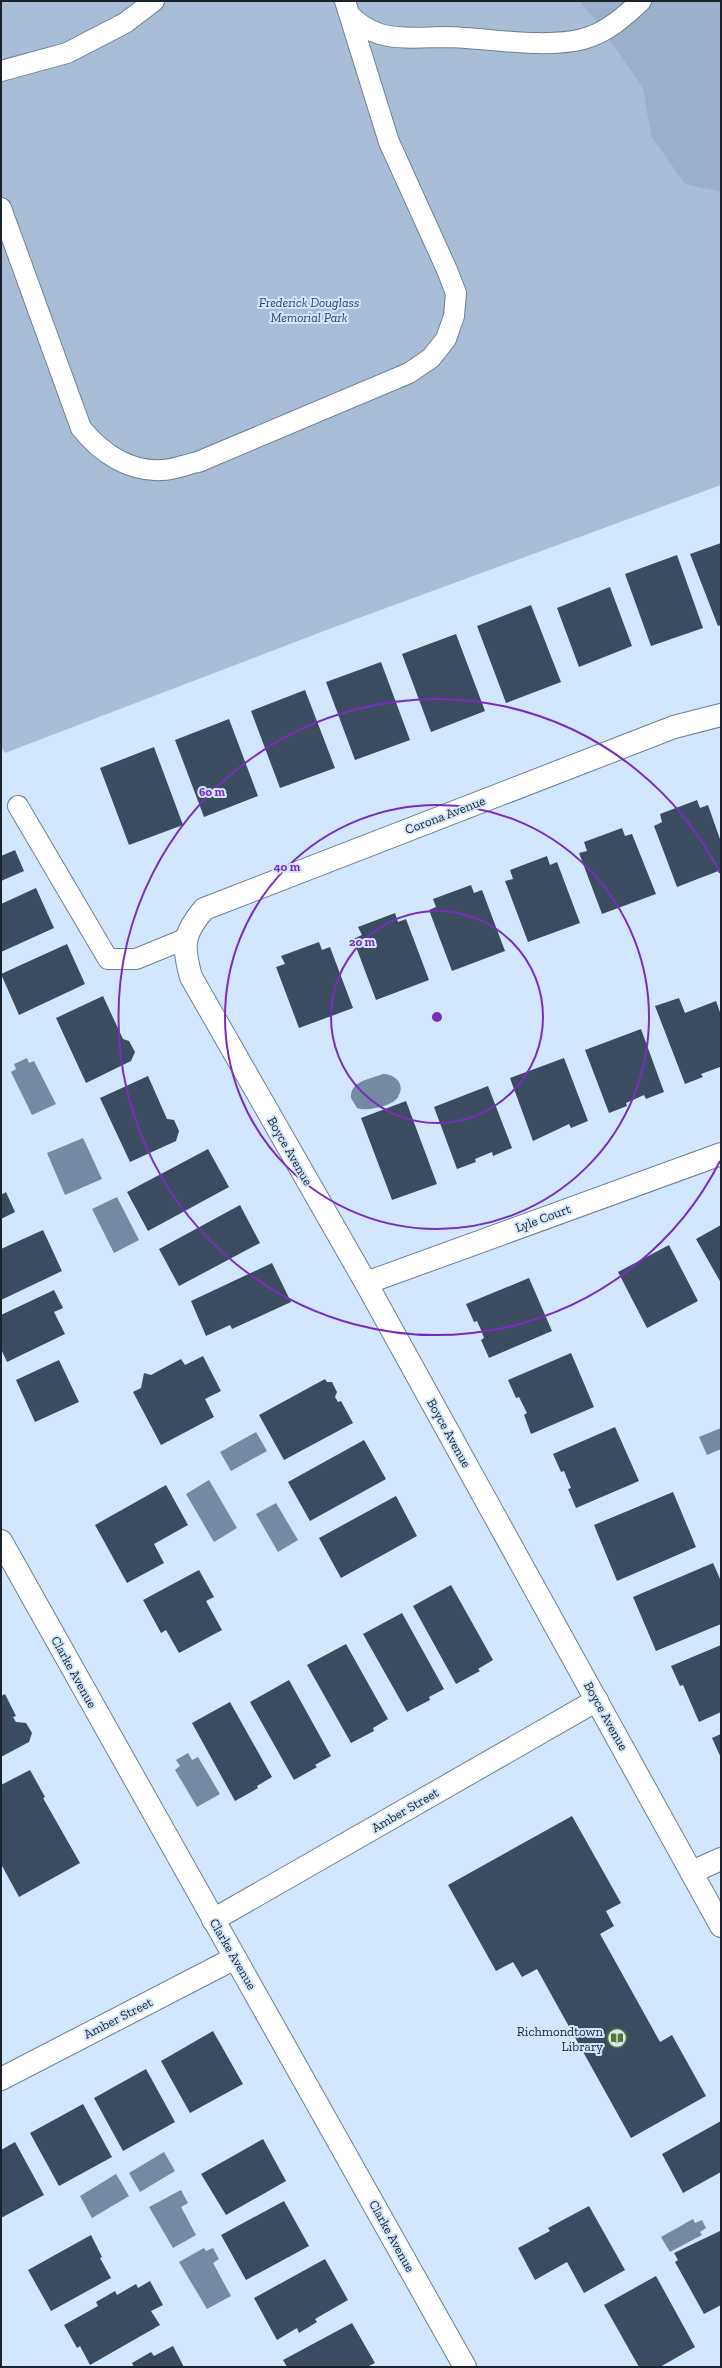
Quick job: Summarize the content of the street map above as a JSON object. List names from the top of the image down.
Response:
{
  "streets": {
    "street": [
      "Corona Avenue",
      "Boyce Avenue",
      "Lyle Court",
      "Clarke Avenue",
      "Amber Street"
    ]
  },
  "crossings": [
    ["Corona Avenue", "Boyce Avenue"],
    ["Boyce Avenue", "Lyle Court"],
    ["Boyce Avenue", "Amber Street"],
    ["Clarke Avenue", "Amber Street"]
  ],
  "parks": ["Frederick Douglass Memorial Park"],
  "places": {
    "library": ["Richmondtown Library"]
  },
  "rings": ["60 m", "40 m", "20 m"]
}
